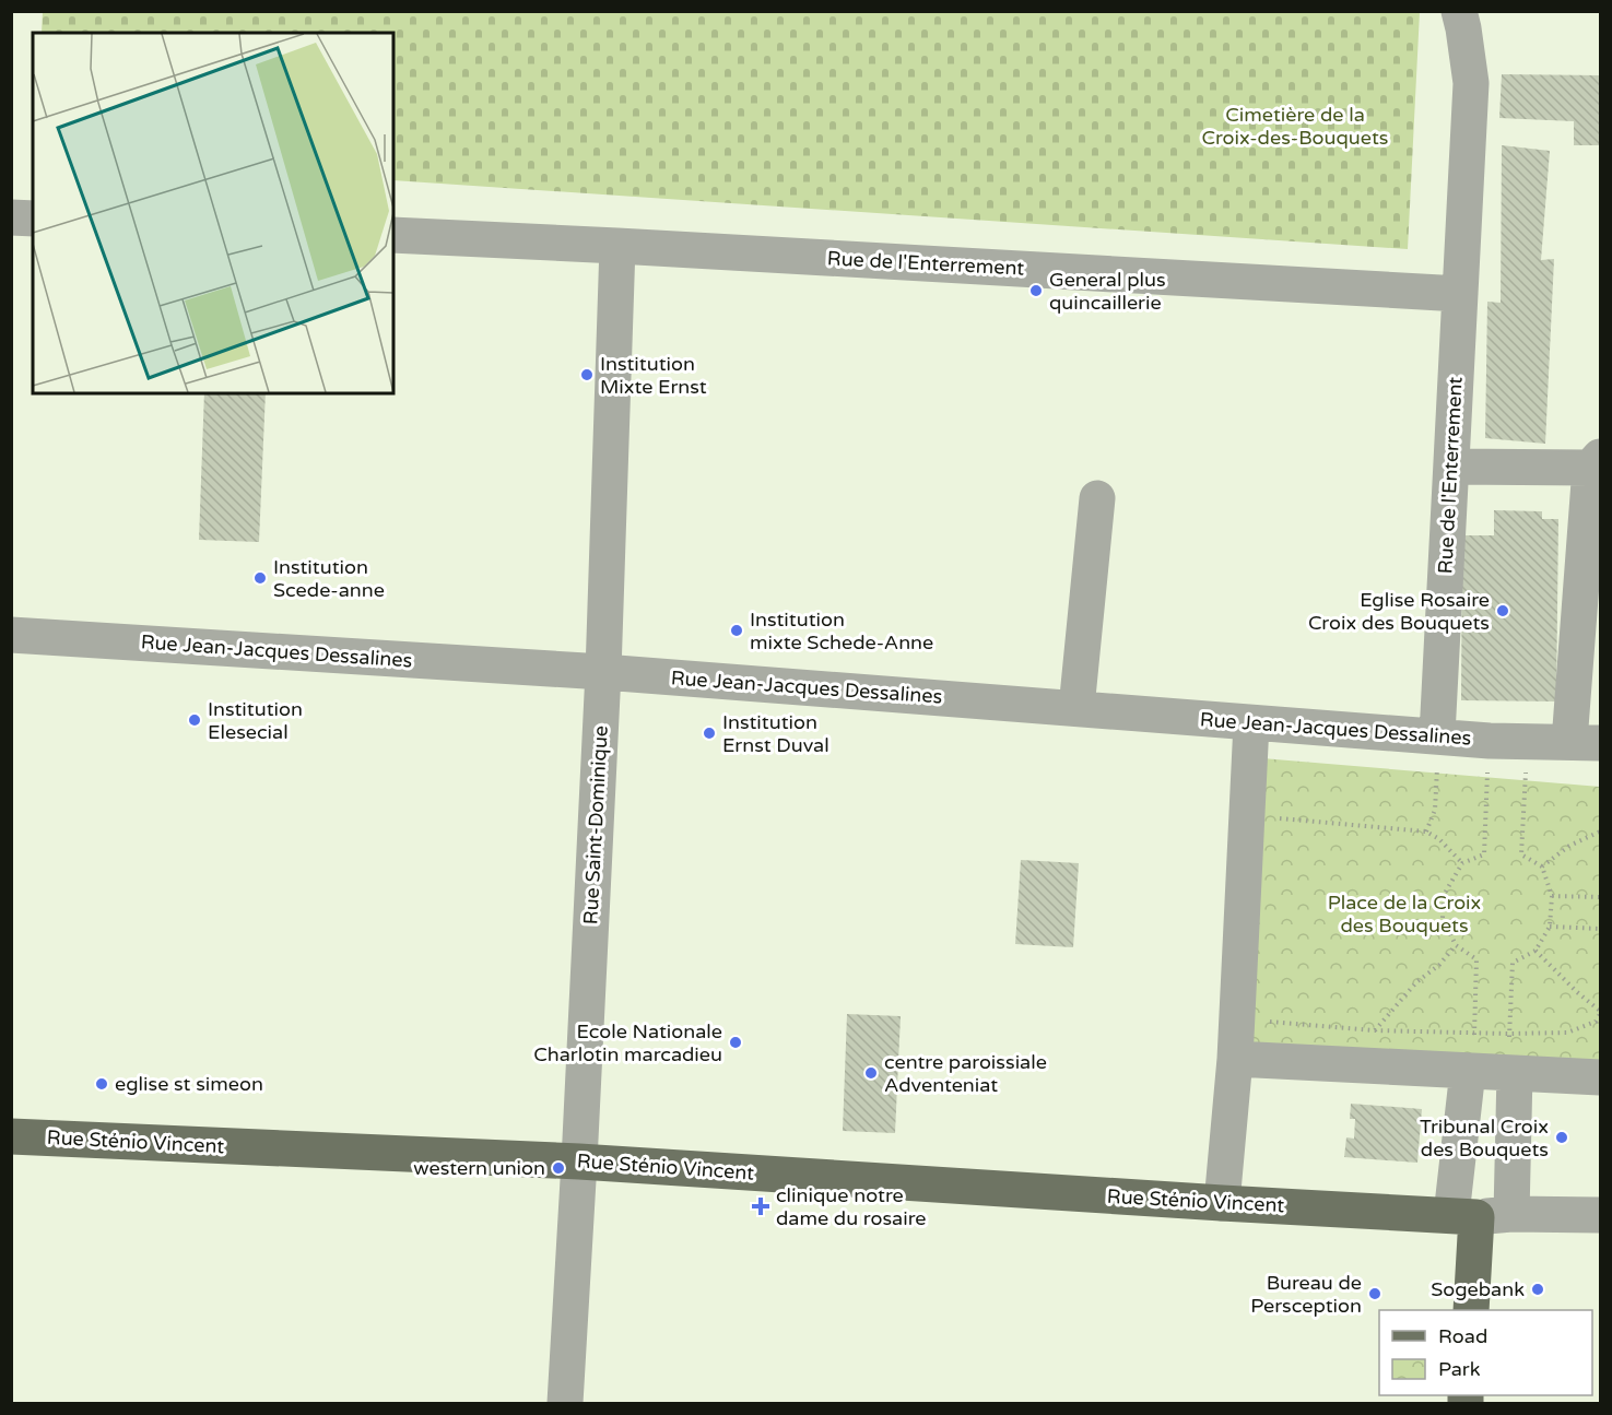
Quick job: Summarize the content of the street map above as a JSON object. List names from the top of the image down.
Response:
{
  "streets": {
    "main road": ["Rue Sténio Vincent"],
    "street": ["Rue de l'Enterrement", "Rue Jean-Jacques Dessalines", "Rue Saint-Dominique"]
  },
  "crossings": [
    ["Rue de l'Enterrement", "Rue Jean-Jacques Dessalines"],
    ["Rue de l'Enterrement", "Rue Saint-Dominique"],
    ["Rue Jean-Jacques Dessalines", "Rue Saint-Dominique"],
    ["Rue Saint-Dominique", "Rue Sténio Vincent"]
  ],
  "parks": ["Cimetière de la Croix-des-Bouquets", "Place de la Croix des Bouquets"],
  "places": {
    "other": [
      "General plus quincaillerie",
      "Institution Mixte Ernst",
      "Institution Scede-anne",
      "Eglise Rosaire Croix des Bouquets",
      "Institution mixte Schede-Anne",
      "Institution Elesecial",
      "Institution Ernst Duval",
      "Ecole Nationale Charlotin marcadieu",
      "centre paroissiale Adventeniat",
      "eglise st simeon",
      "Tribunal Croix des Bouquets",
      "western union",
      "Sogebank",
      "Bureau de Persception"
    ],
    "health": ["clinique notre dame du rosaire"]
  },
  "legend": ["Road", "Park"]
}
